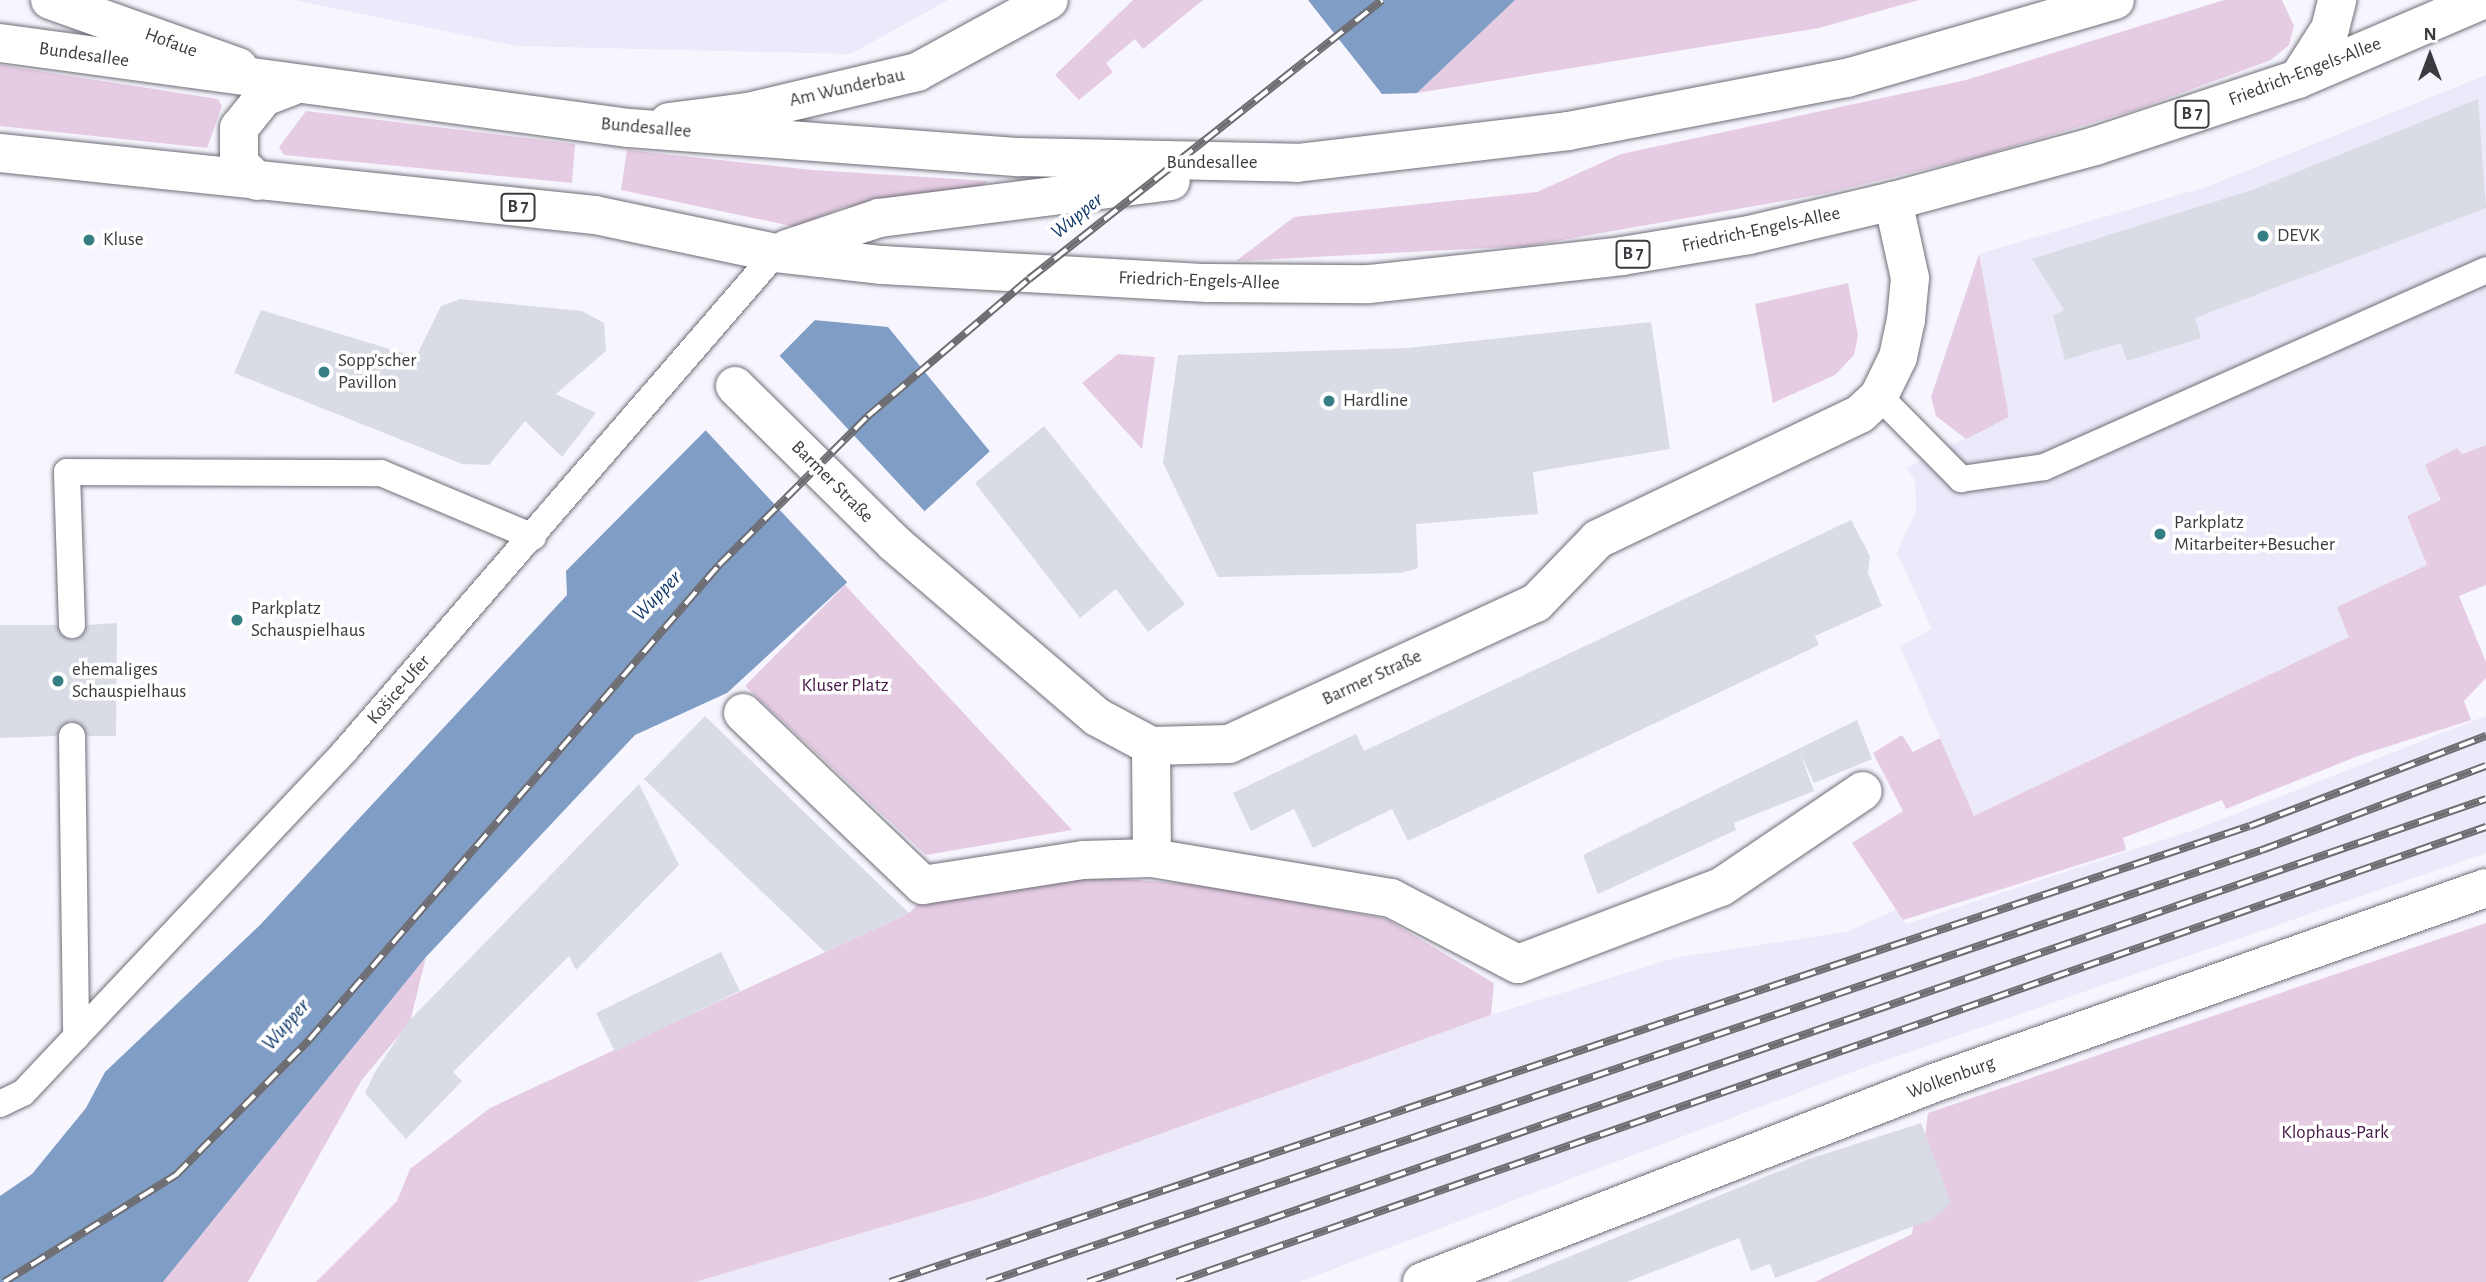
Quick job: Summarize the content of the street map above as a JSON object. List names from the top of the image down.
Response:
{
  "streets": {
    "main road": [
      "Hofaue",
      "Bundesallee",
      "Friedrich-Engels-Allee",
      "Am Wunderbau",
      "B 7",
      "Barmer Straße",
      "Wolkenburg"
    ],
    "lane": ["Košice-Ufer"]
  },
  "crossings": [
    ["Hofaue", "Bundesallee"],
    ["Bundesallee", "Am Wunderbau"],
    ["Friedrich-Engels-Allee", "B 7"],
    ["Friedrich-Engels-Allee", "Barmer Straße"],
    ["Friedrich-Engels-Allee", "Košice-Ufer"],
    ["B 7", "Košice-Ufer"]
  ],
  "water": ["Wupper"],
  "parks": ["Kluser Platz", "Klophaus-Park"],
  "places": [
    "DEVK",
    "Kluse",
    "Sopp'scher Pavillon",
    "Hardline",
    "Parkplatz Mitarbeiter+Besucher",
    "Parkplatz Schauspielhaus",
    "ehemaliges Schauspielhaus"
  ],
  "north": "top"
}
